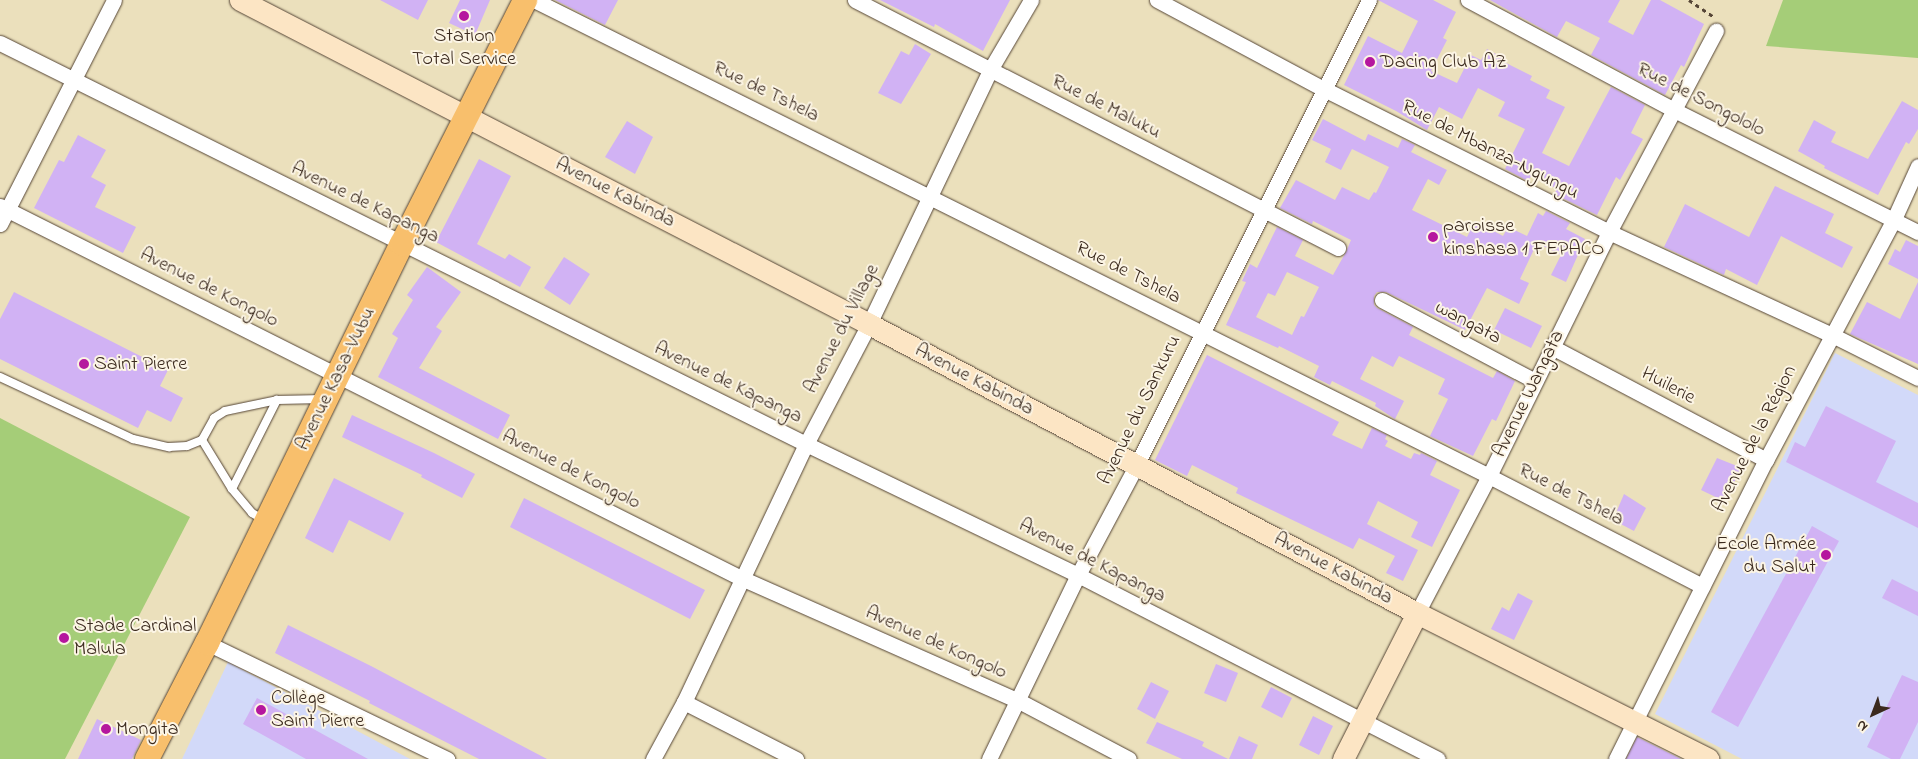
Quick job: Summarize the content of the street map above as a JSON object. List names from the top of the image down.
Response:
{
  "streets": {
    "main road": ["Avenue Kasa-Vubu"],
    "street": [
      "Rue de Tshela",
      "Rue de Songololo",
      "Rue de Maluku",
      "Rue de Mbanza-Ngungu",
      "Avenue Kabinda",
      "Avenue de Kapanga",
      "Avenue de Kongolo",
      "wangata",
      "Avenue du Village",
      "Huilerie",
      "Avenue Wangata",
      "Avenue du Sankuru",
      "Avenue de la Région"
    ]
  },
  "crossings": [
    ["Rue de Tshela", "Avenue du Village"],
    ["Rue de Tshela", "Avenue Wangata"],
    ["Rue de Tshela", "Avenue du Sankuru"],
    ["Rue de Tshela", "Avenue de la Région"],
    ["Rue de Songololo", "Avenue Wangata"],
    ["Rue de Songololo", "Avenue de la Région"],
    ["Rue de Maluku", "Avenue du Village"],
    ["Rue de Maluku", "Avenue du Sankuru"],
    ["Rue de Mbanza-Ngungu", "Avenue Wangata"],
    ["Rue de Mbanza-Ngungu", "Avenue du Sankuru"],
    ["Rue de Mbanza-Ngungu", "Avenue de la Région"],
    ["Avenue Kabinda", "Avenue du Village"],
    ["Avenue Kabinda", "Avenue Kasa-Vubu"],
    ["Avenue Kabinda", "Avenue Wangata"],
    ["Avenue Kabinda", "Avenue du Sankuru"],
    ["Avenue Kabinda", "Avenue de la Région"],
    ["Avenue de Kapanga", "Avenue du Village"],
    ["Avenue de Kapanga", "Avenue Kasa-Vubu"],
    ["Avenue de Kapanga", "Avenue Wangata"],
    ["Avenue de Kapanga", "Avenue du Sankuru"],
    ["Avenue de Kongolo", "Avenue du Village"],
    ["Avenue de Kongolo", "Avenue Kasa-Vubu"],
    ["Avenue de Kongolo", "Avenue du Sankuru"],
    ["wangata", "Avenue Wangata"],
    ["Huilerie", "Avenue Wangata"],
    ["Huilerie", "Avenue de la Région"]
  ],
  "places": [
    "Station Total Service",
    "Dacing Club AZ",
    "paroisse kinshasa 1 FEPACO",
    "Saint Pierre",
    "Ecole Armée du Salut",
    "Stade Cardinal Malula",
    "Collège Saint Pierre",
    "Mongita"
  ],
  "north": "bottom left"
}
